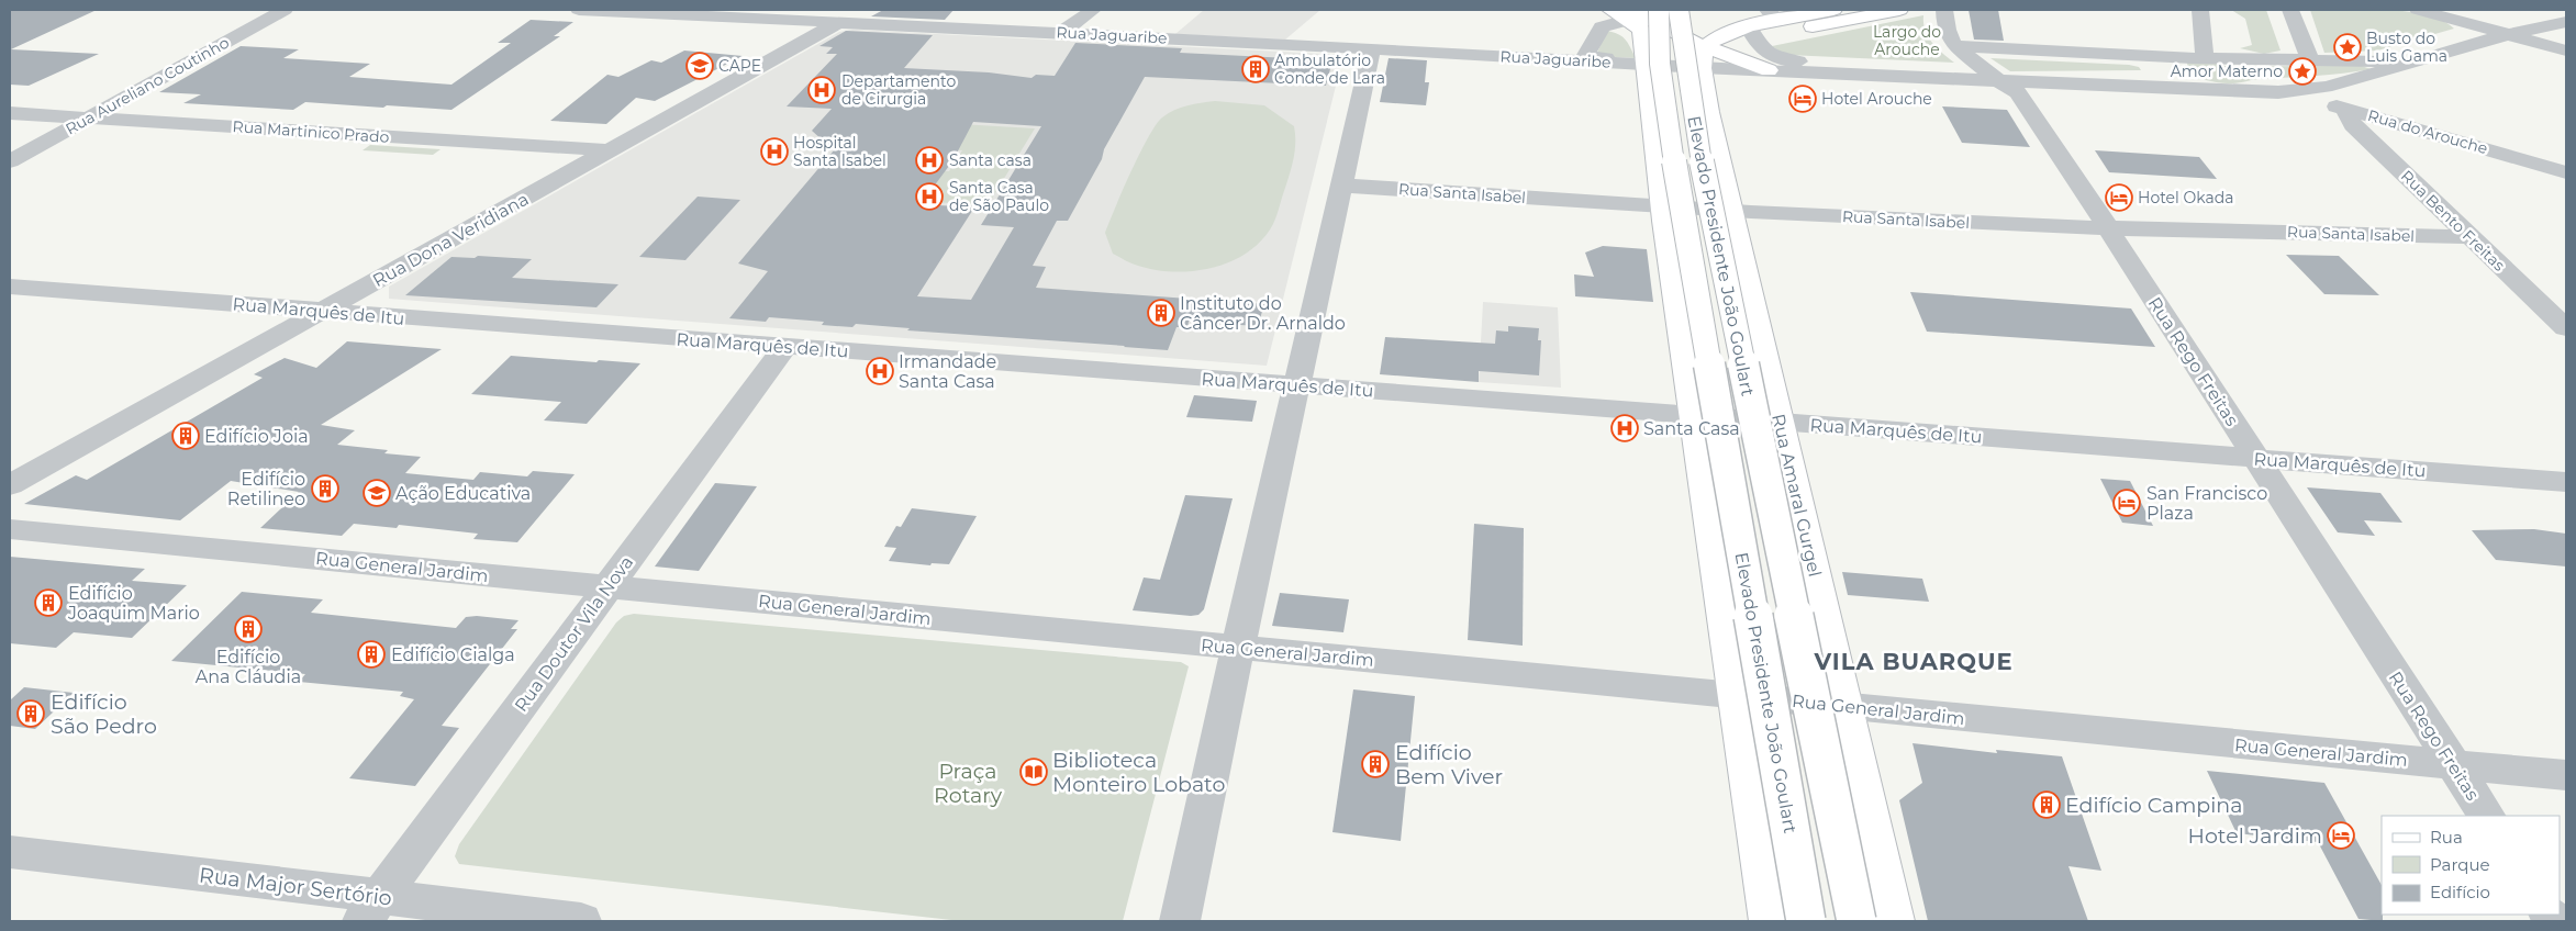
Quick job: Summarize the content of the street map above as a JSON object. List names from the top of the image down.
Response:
{
  "streets": {
    "main road": ["Elevado Presidente João Goulart", "Rua Amaral Gurgel"],
    "street": [
      "Rua Jaguaribe",
      "Rua Aureliano Coutinho",
      "Rua Martinico Prado",
      "Rua do Arouche",
      "Rua Santa Isabel",
      "Rua Bento Freitas",
      "Rua Dona Veridiana",
      "Rua Marquês de Itu",
      "Rua Rego Freitas",
      "Rua General Jardim",
      "Rua Doutor Vila Nova",
      "Rua Major Sertório"
    ]
  },
  "crossings": [
    ["Rua Jaguaribe", "Rua Dona Veridiana"],
    ["Rua Aureliano Coutinho", "Rua Martinico Prado"],
    ["Rua Martinico Prado", "Rua Dona Veridiana"],
    ["Rua do Arouche", "Rua Bento Freitas"],
    ["Rua Santa Isabel", "Rua Bento Freitas"],
    ["Rua Santa Isabel", "Rua Rego Freitas"],
    ["Rua Santa Isabel", "Rua Amaral Gurgel"],
    ["Rua Dona Veridiana", "Rua Marquês de Itu"],
    ["Rua Marquês de Itu", "Rua Rego Freitas"],
    ["Rua Marquês de Itu", "Rua Amaral Gurgel"],
    ["Rua Marquês de Itu", "Rua Doutor Vila Nova"],
    ["Rua Rego Freitas", "Rua General Jardim"],
    ["Rua Amaral Gurgel", "Rua General Jardim"],
    ["Rua General Jardim", "Rua Doutor Vila Nova"],
    ["Rua Doutor Vila Nova", "Rua Major Sertório"]
  ],
  "districts": ["VILA BUARQUE"],
  "parks": ["Largo do Arouche", "Praça Rotary"],
  "places": {
    "place": ["Busto do Luis Gama", "Amor Materno"],
    "school or university": ["CAPE", "Ação Educativa"],
    "building": [
      "Ambulatório Conde de Lara",
      "Instituto do Câncer Dr. Arnaldo",
      "Edifício Joia",
      "Edifício Retilineo",
      "Edifício Joaquim Mario",
      "Edifício Ana Cláudia",
      "Edifício Cialga",
      "Edifício São Pedro",
      "Edifício Bem Viver",
      "Edifício Campina"
    ],
    "hospital": [
      "Departamento de Cirurgia",
      "Hospital Santa Isabel",
      "Santa casa",
      "Santa Casa de São Paulo",
      "Irmandade Santa Casa",
      "Santa Casa"
    ],
    "hotel": [
      "Hotel Arouche",
      "Hotel Okada",
      "San Francisco Plaza",
      "Hotel Jardim"
    ],
    "library": ["Biblioteca Monteiro Lobato"]
  },
  "legend": ["Rua", "Parque", "Edifício"]
}
